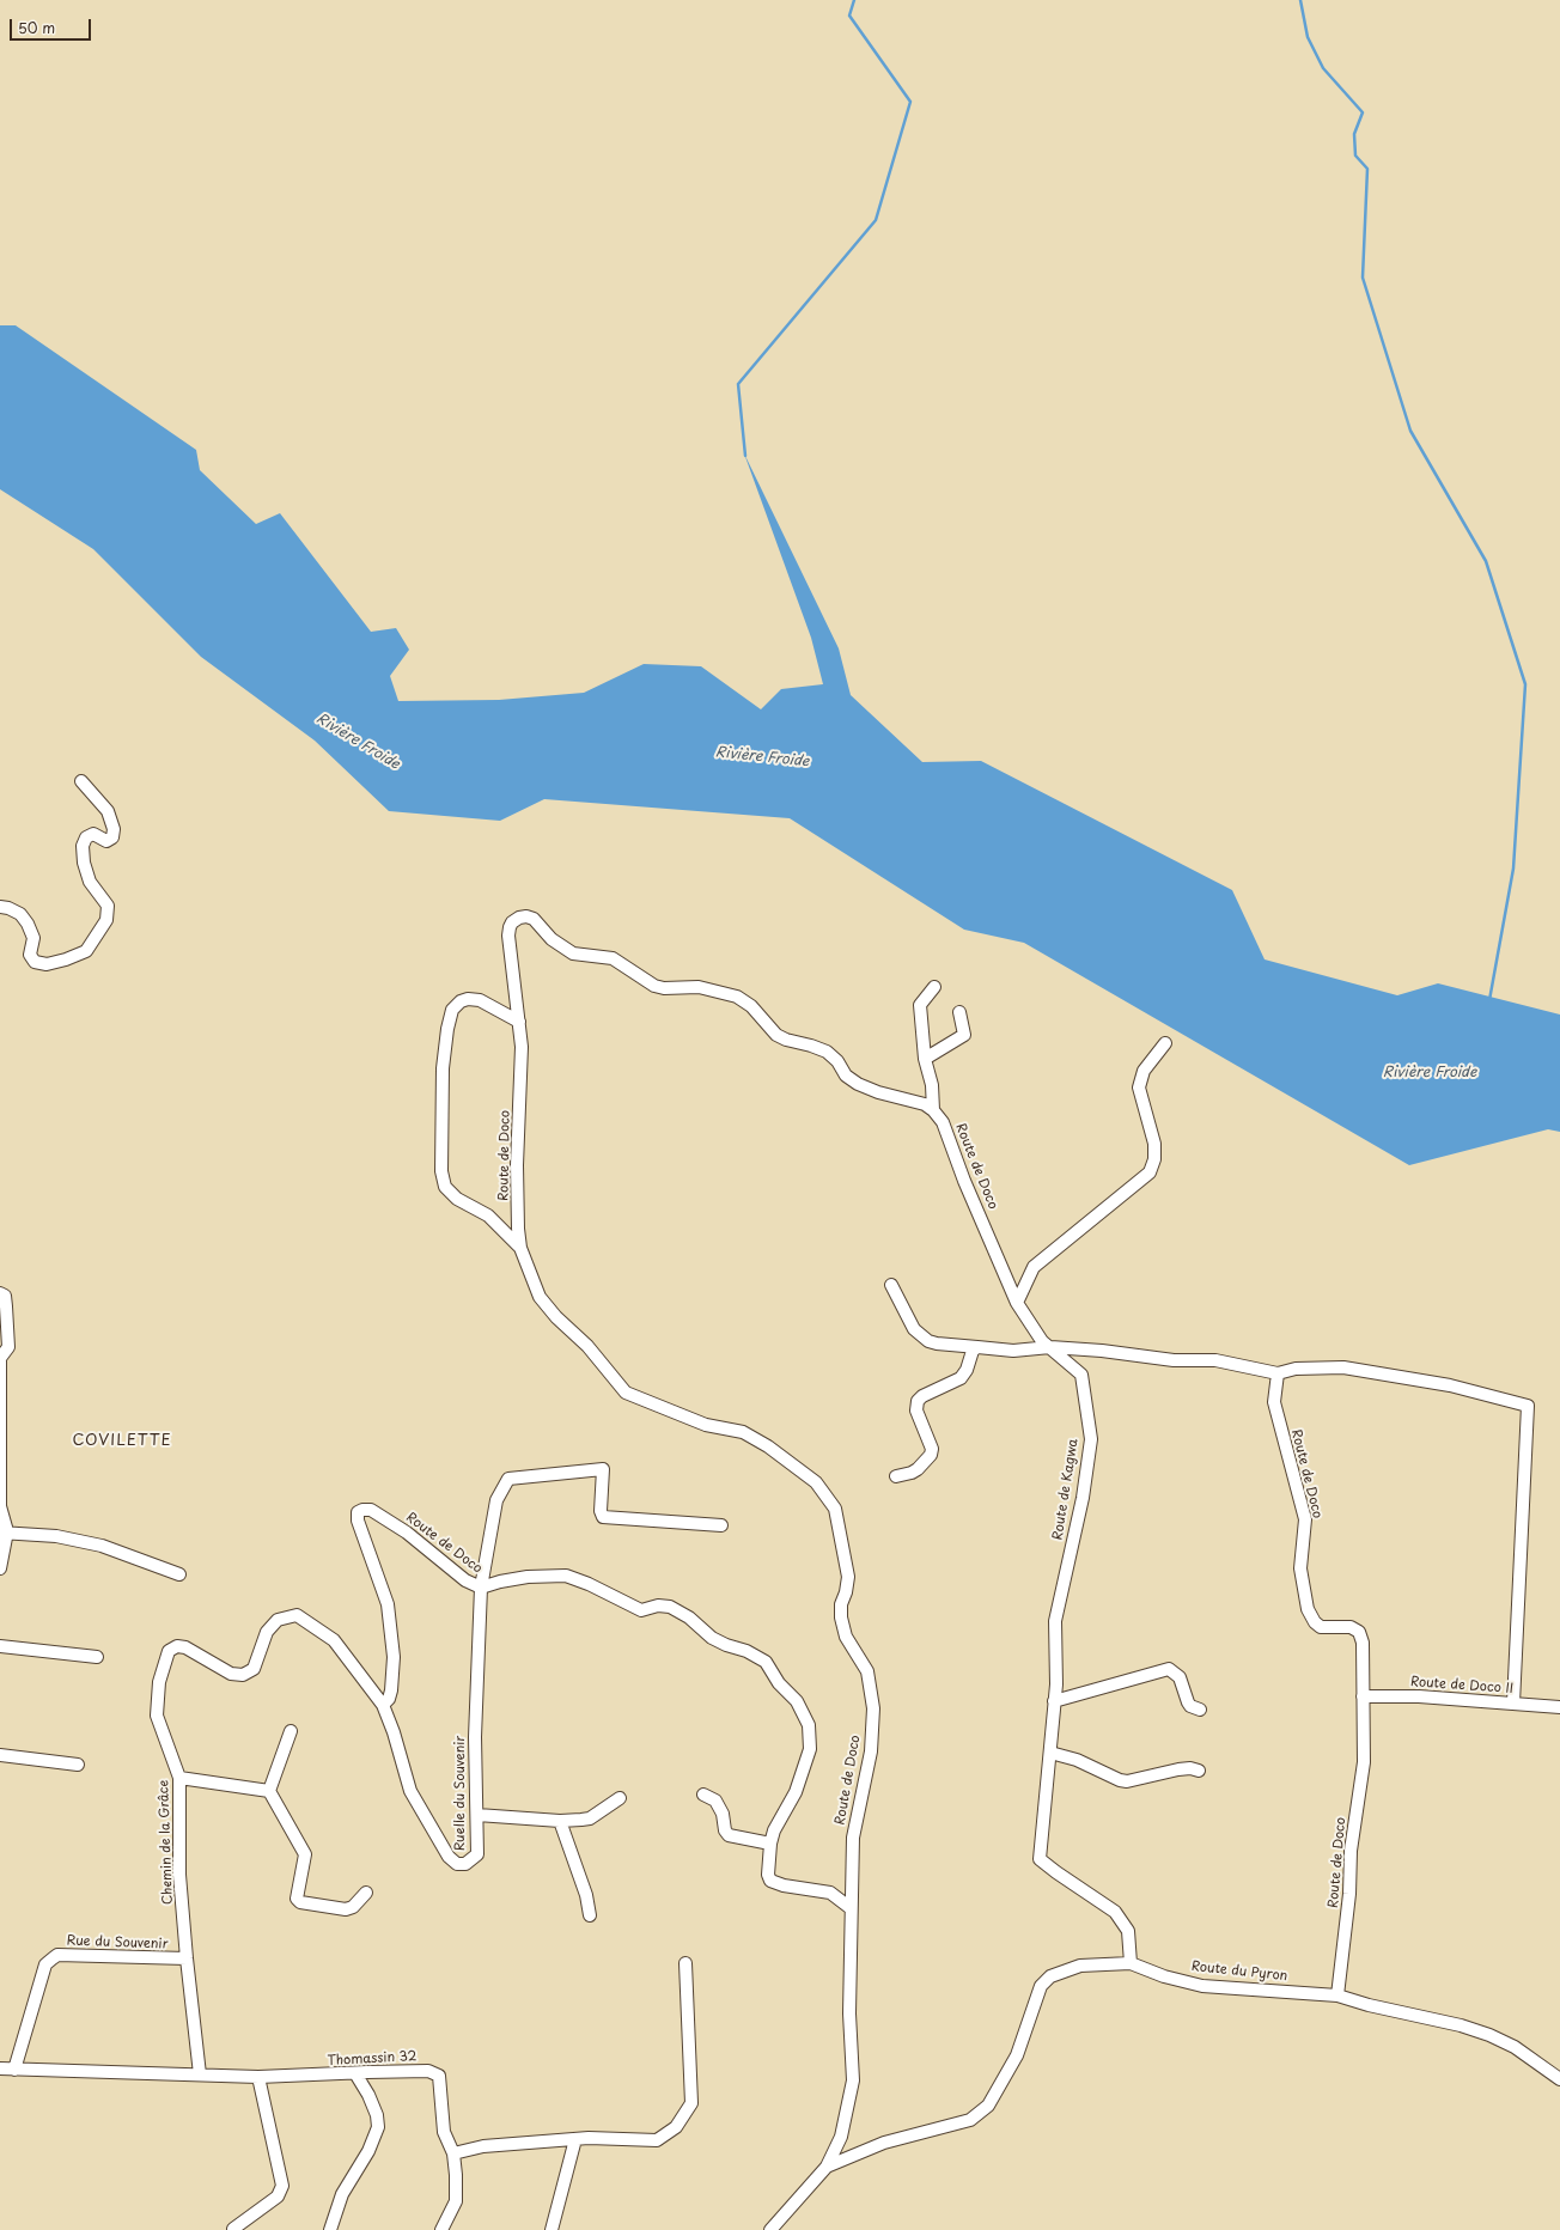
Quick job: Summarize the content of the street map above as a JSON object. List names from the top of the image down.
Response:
{
  "streets": {
    "street": [
      "Route de Doco",
      "Route de Kagwa",
      "Route de Doco II",
      "Ruelle du Souvenir",
      "Chemin de la Grâce",
      "Rue du Souvenir",
      "Route du Pyron",
      "Thomassin 32"
    ]
  },
  "crossings": [
    ["Route de Doco", "Route de Kagwa"],
    ["Route de Doco", "Route de Doco II"],
    ["Route de Doco", "Ruelle du Souvenir"],
    ["Route de Doco", "Chemin de la Grâce"],
    ["Route de Doco", "Route du Pyron"],
    ["Route de Kagwa", "Route du Pyron"],
    ["Ruelle du Souvenir", "Chemin de la Grâce"],
    ["Chemin de la Grâce", "Rue du Souvenir"],
    ["Chemin de la Grâce", "Thomassin 32"],
    ["Rue du Souvenir", "Thomassin 32"]
  ],
  "districts": ["COVILETTE"],
  "water": ["Rivière Froide"],
  "scale_bar": "50 m"
}
